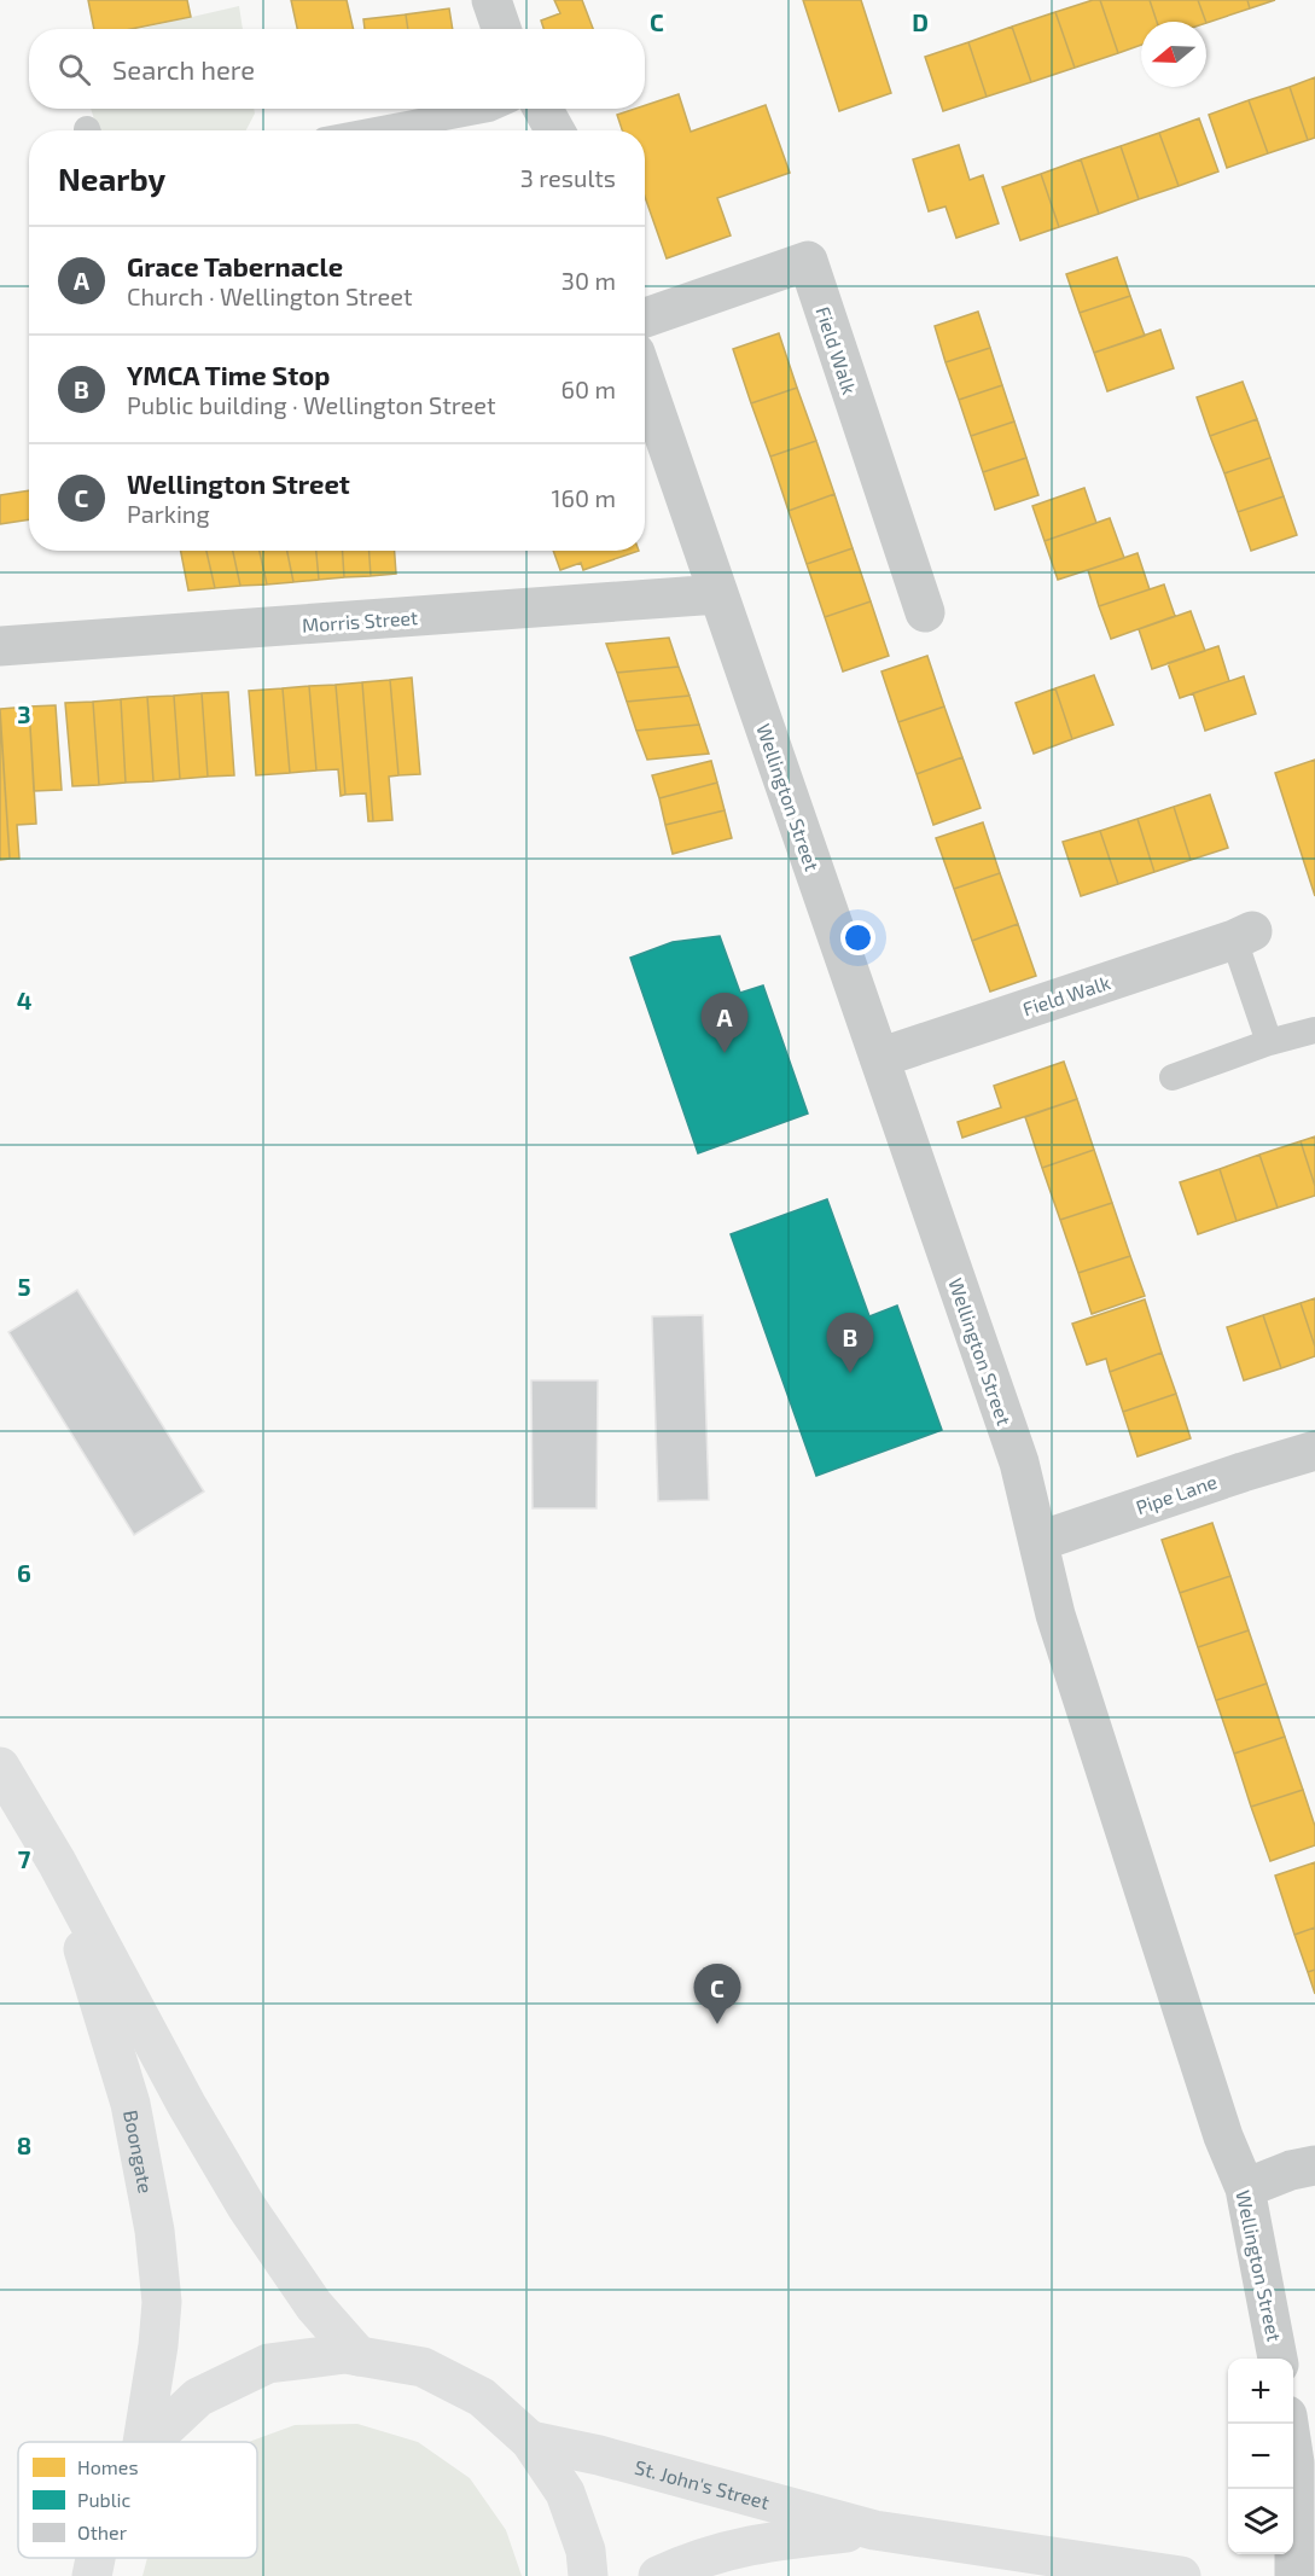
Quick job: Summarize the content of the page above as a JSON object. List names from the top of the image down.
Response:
{
  "streets": {
    "street": [
      "Field Walk",
      "Morris Street",
      "Wellington Street",
      "Pipe Lane",
      "Boongate",
      "St. John's Street"
    ]
  },
  "crossings": [
    ["Field Walk", "Wellington Street"],
    ["Morris Street", "Wellington Street"],
    ["Wellington Street", "Pipe Lane"]
  ],
  "legend": ["Homes", "Public", "Other"],
  "north": "left",
  "page": {
    "search": "Search here",
    "heading": ["Nearby", "3 results"],
    "list": [
      {
        "mark": "A",
        "name": "Grace Tabernacle",
        "note": "Church · Wellington Street",
        "value": "30 m"
      },
      {
        "mark": "B",
        "name": "YMCA Time Stop",
        "note": "Public building · Wellington Street",
        "value": "60 m"
      },
      {
        "mark": "C",
        "name": "Wellington Street",
        "note": "Parking",
        "value": "160 m"
      }
    ],
    "pins": ["A", "B", "C"],
    "map_buttons": ["+", "−"]
  },
  "grid": {
    "columns": ["C", "D"],
    "rows": [
      "3",
      "4",
      "5",
      "6",
      "7",
      "8"
    ]
  }
}
